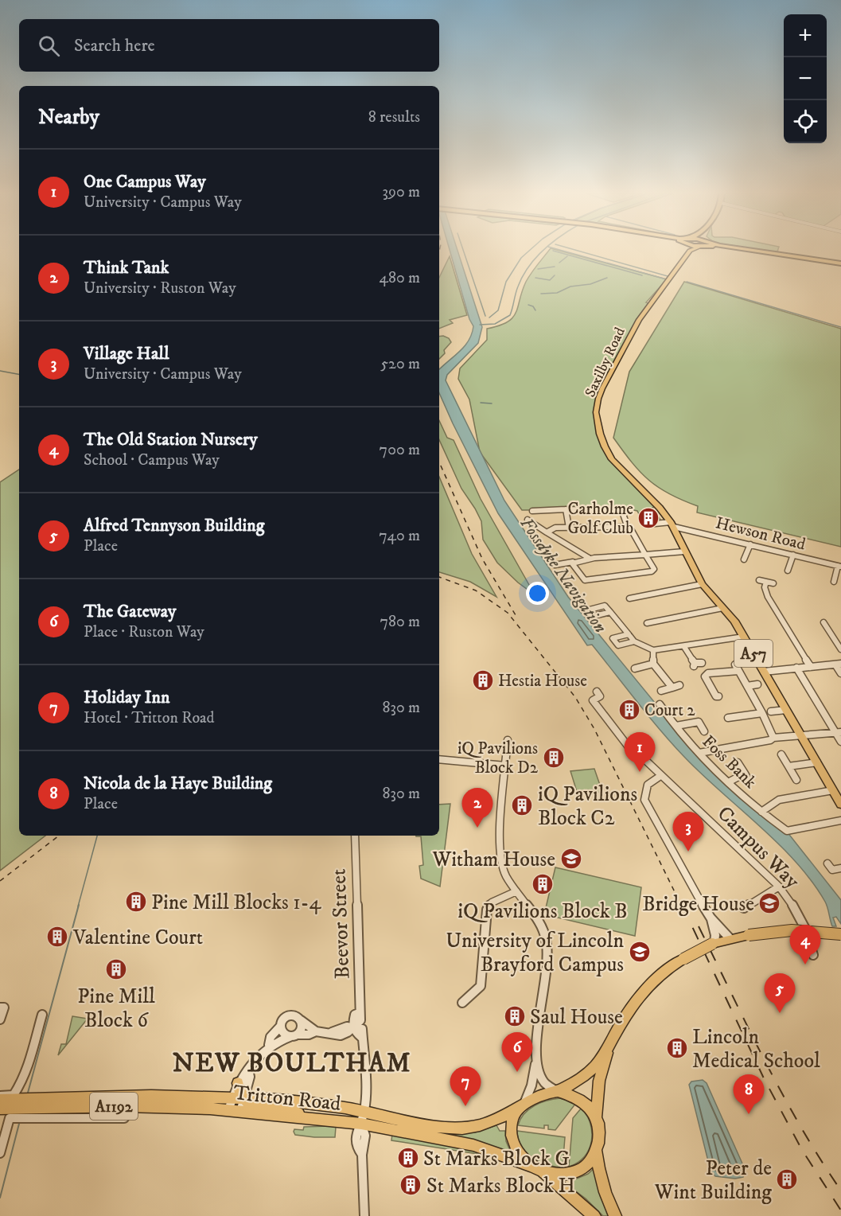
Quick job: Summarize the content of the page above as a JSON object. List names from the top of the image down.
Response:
{
  "streets": {
    "main road": [
      "Saxilby Road",
      "A57",
      "Tritton Road",
      "A1192"
    ],
    "street": [
      "Hewson Road",
      "Foss Bank",
      "Campus Way",
      "Beevor Street"
    ]
  },
  "crossings": [
    ["Saxilby Road", "Hewson Road"],
    ["Saxilby Road", "A57"],
    ["Hewson Road", "A57"]
  ],
  "districts": ["NEW BOULTHAM"],
  "water": ["Fossdyke Navigation"],
  "places": {
    "building": [
      "Carholme Golf Club",
      "Hestia House",
      "Court 2",
      "iQ Pavilions Block D2",
      "iQ Pavilions Block C2",
      "iQ Pavilions Block B",
      "Pine Mill Blocks 1-4",
      "Valentine Court",
      "Pine Mill Block 6",
      "Saul House",
      "Lincoln Medical School",
      "St Marks Block G",
      "Peter de Wint Building",
      "St Marks Block H"
    ],
    "school or university": ["Witham House", "Bridge House", "University of Lincoln Brayford Campus"]
  },
  "page": {
    "map_buttons": ["+", "−"],
    "search": "Search here",
    "heading": ["Nearby", "8 results"],
    "list": [
      {
        "mark": "1",
        "name": "One Campus Way",
        "note": "University · Campus Way",
        "value": "390 m"
      },
      {
        "mark": "2",
        "name": "Think Tank",
        "note": "University · Ruston Way",
        "value": "480 m"
      },
      {
        "mark": "3",
        "name": "Village Hall",
        "note": "University · Campus Way",
        "value": "520 m"
      },
      {
        "mark": "4",
        "name": "The Old Station Nursery",
        "note": "School · Campus Way",
        "value": "700 m"
      },
      {
        "mark": "5",
        "name": "Alfred Tennyson Building",
        "note": "Place",
        "value": "740 m"
      },
      {
        "mark": "6",
        "name": "The Gateway",
        "note": "Place · Ruston Way",
        "value": "780 m"
      },
      {
        "mark": "7",
        "name": "Holiday Inn",
        "note": "Hotel · Tritton Road",
        "value": "830 m"
      },
      {
        "mark": "8",
        "name": "Nicola de la Haye Building",
        "note": "Place",
        "value": "830 m"
      }
    ],
    "pins": [
      "1",
      "2",
      "3",
      "4",
      "5",
      "6",
      "7",
      "8"
    ]
  }
}
